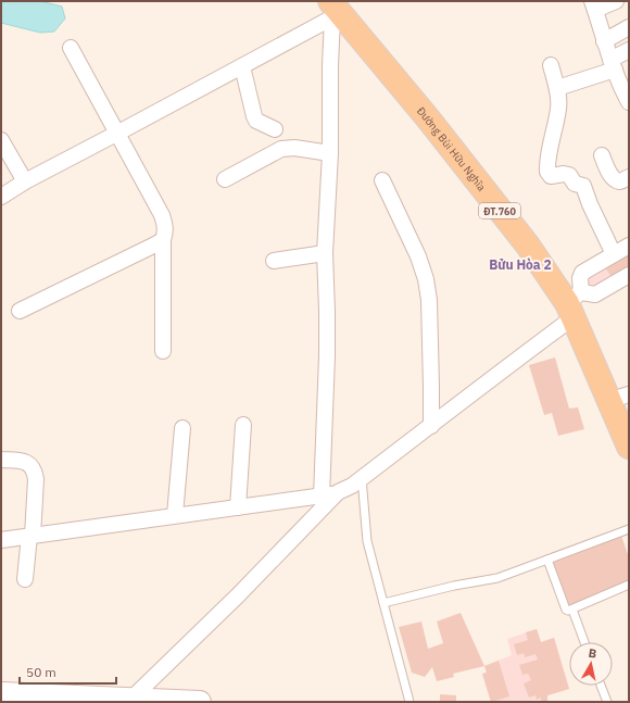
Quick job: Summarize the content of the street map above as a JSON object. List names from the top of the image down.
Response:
{
  "streets": {
    "main road": ["Đường Bùi Hữu Nghĩa", "ĐT.760"]
  },
  "districts": ["Bửu Hòa 2"],
  "scale_bar": "50 m",
  "north": "top"
}
